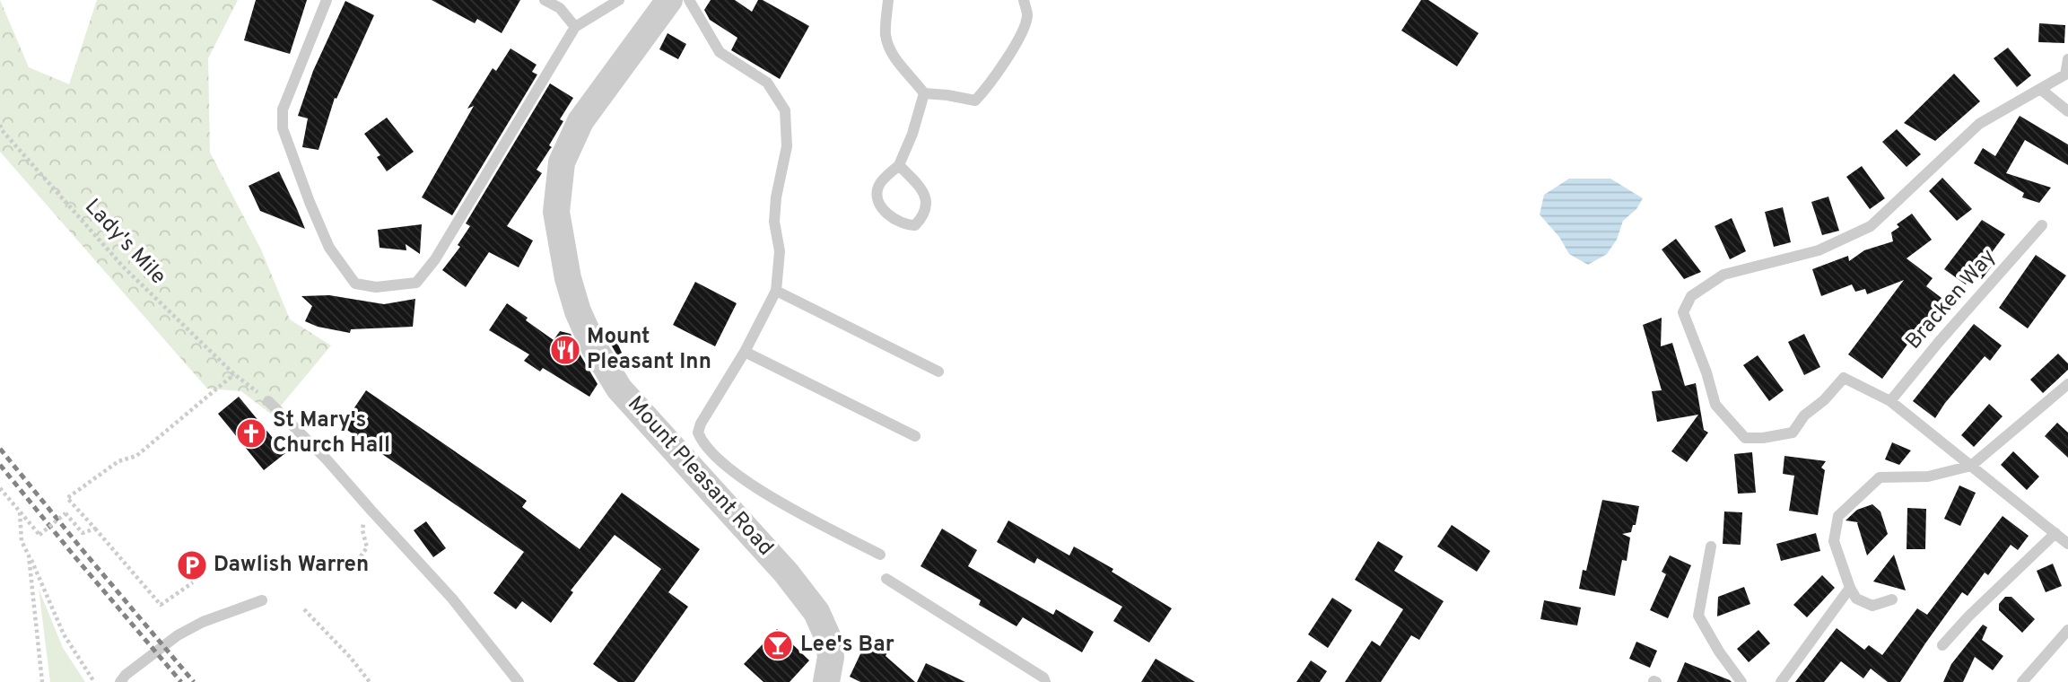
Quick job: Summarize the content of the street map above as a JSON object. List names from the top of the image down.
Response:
{
  "streets": {
    "street": ["Mount Pleasant Road"],
    "lane": ["Bracken Way"],
    "path": ["Lady's Mile"]
  },
  "places": {
    "restaurant": ["Mount Pleasant Inn"],
    "church": ["St Mary's Church Hall"],
    "parking": ["Dawlish Warren"],
    "bar": ["Lee's Bar"]
  }
}
